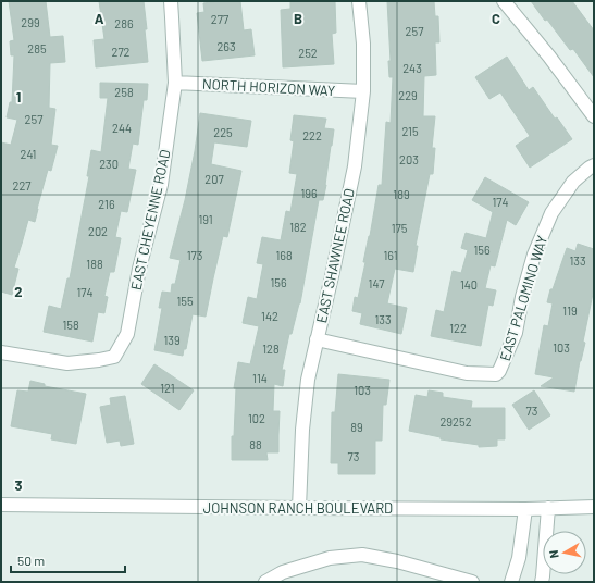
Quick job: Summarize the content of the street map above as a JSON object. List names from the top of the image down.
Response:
{
  "streets": {
    "street": [
      "NORTH HORIZON WAY",
      "EAST CHEYENNE ROAD",
      "EAST SHAWNEE ROAD",
      "EAST PALOMINO WAY",
      "JOHNSON RANCH BOULEVARD"
    ]
  },
  "crossings": [
    ["NORTH HORIZON WAY", "EAST CHEYENNE ROAD"],
    ["NORTH HORIZON WAY", "EAST SHAWNEE ROAD"],
    ["EAST SHAWNEE ROAD", "EAST PALOMINO WAY"],
    ["EAST SHAWNEE ROAD", "JOHNSON RANCH BOULEVARD"]
  ],
  "house_numbers": [
    "277",
    "299",
    "286",
    "257",
    "263",
    "285",
    "272",
    "252",
    "243",
    "258",
    "229",
    "257",
    "244",
    "215",
    "225",
    "222",
    "241",
    "203",
    "230",
    "207",
    "227",
    "196",
    "189",
    "174",
    "216",
    "191",
    "182",
    "175",
    "202",
    "156",
    "173",
    "168",
    "161",
    "133",
    "188",
    "156",
    "147",
    "140",
    "174",
    "155",
    "119",
    "142",
    "133",
    "158",
    "122",
    "139",
    "103",
    "128",
    "114",
    "121",
    "103",
    "73",
    "102",
    "29252",
    "89",
    "88",
    "73"
  ],
  "scale_bar": "50 m",
  "north": "left",
  "grid": {
    "columns": ["A", "B", "C"],
    "rows": ["1", "2", "3"]
  }
}
